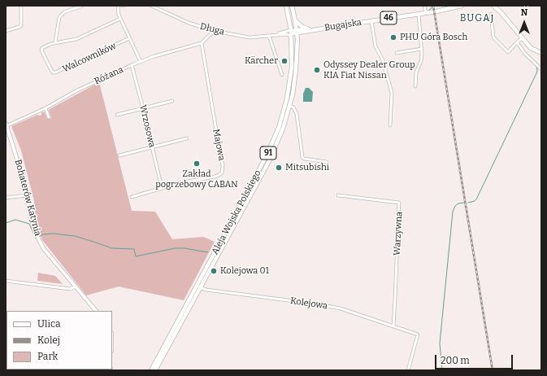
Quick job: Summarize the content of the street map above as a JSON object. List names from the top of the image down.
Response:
{
  "streets": {
    "main road": [
      "46",
      "Bugajska",
      "91",
      "Aleja Wojska Polskiego"
    ],
    "street": [
      "Długa",
      "Walcowników",
      "Różana",
      "Wrzosowa",
      "Majowa",
      "Bohaterów Katynia",
      "Warzywna",
      "Kolejowa"
    ]
  },
  "crossings": [
    ["46", "Bugajska"],
    ["46", "Aleja Wojska Polskiego"],
    ["Bugajska", "Długa"],
    ["Bugajska", "Aleja Wojska Polskiego"],
    ["Długa", "Różana"],
    ["Długa", "Aleja Wojska Polskiego"],
    ["Różana", "Wrzosowa"],
    ["Różana", "Majowa"],
    ["Różana", "Bohaterów Katynia"],
    ["Wrzosowa", "Majowa"],
    ["Aleja Wojska Polskiego", "Kolejowa"],
    ["Warzywna", "Kolejowa"]
  ],
  "districts": ["BUGAJ"],
  "places": [
    "PHU Góra Bosch",
    "Kärcher",
    "Odyssey Dealer Group KIA Fiat Nissan",
    "Zakład pogrzebowy CABAN",
    "Mitsubishi",
    "Kolejowa 01"
  ],
  "legend": ["Ulica", "Kolej", "Park"],
  "scale_bar": "200 m",
  "north": "top"
}
